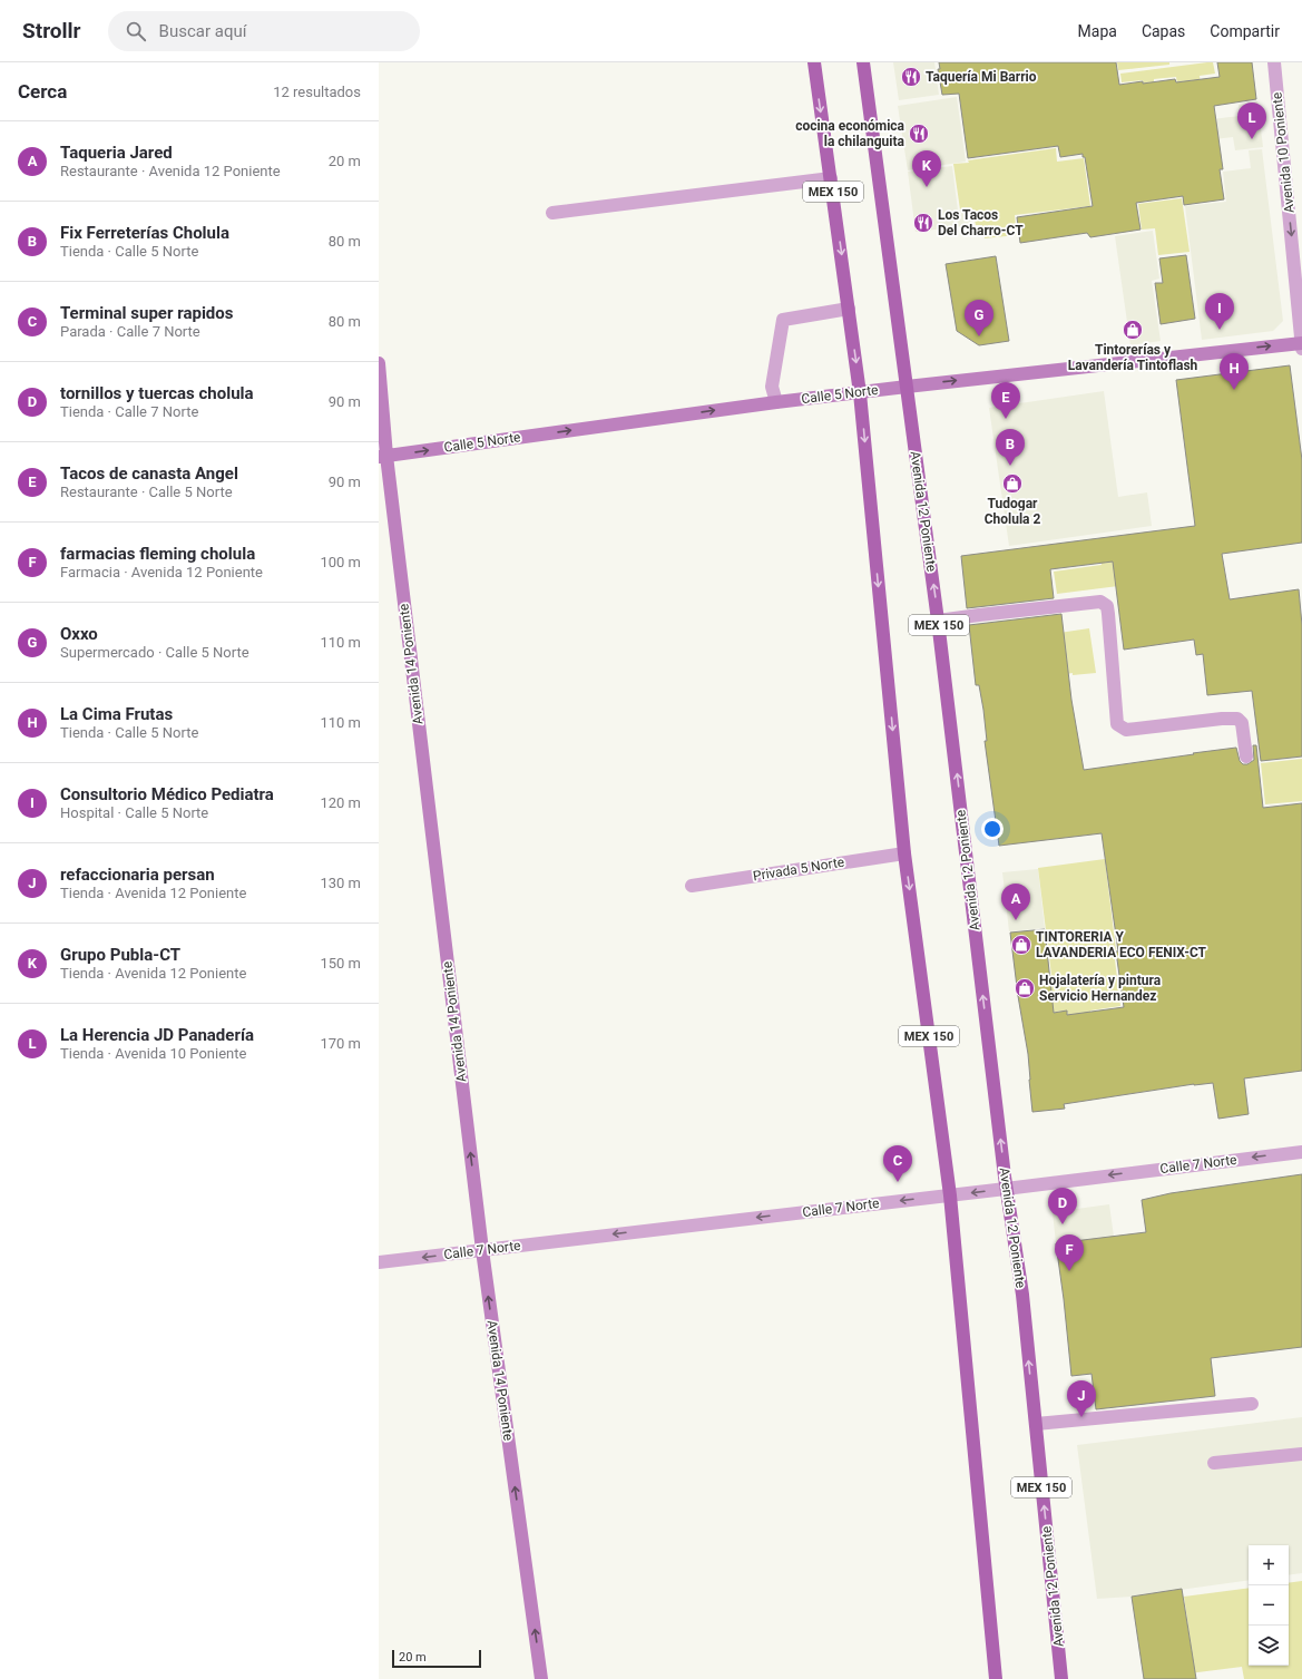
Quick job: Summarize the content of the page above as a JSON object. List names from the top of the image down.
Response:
{
  "streets": {
    "main road": ["MEX 150", "Avenida 12 Poniente"],
    "street": [
      "Avenida 10 Poniente",
      "Calle 5 Norte",
      "Avenida 14 Poniente",
      "Privada 5 Norte",
      "Calle 7 Norte"
    ]
  },
  "crossings": [
    ["Avenida 10 Poniente", "Calle 5 Norte"],
    ["MEX 150", "Calle 5 Norte"],
    ["MEX 150", "Privada 5 Norte"],
    ["MEX 150", "Calle 7 Norte"],
    ["Calle 5 Norte", "Avenida 12 Poniente"],
    ["Calle 5 Norte", "Avenida 14 Poniente"],
    ["Avenida 12 Poniente", "Calle 7 Norte"],
    ["Avenida 14 Poniente", "Calle 7 Norte"]
  ],
  "one_way": [
    "Avenida 10 Poniente",
    "Calle 5 Norte",
    "Avenida 14 Poniente",
    "Calle 7 Norte"
  ],
  "places": {
    "restaurant": ["Taquería Mi Barrio", "cocina económica la chilanguita", "Los Tacos Del Charro-CT"],
    "shop": [
      "Tintorerías y Lavandería Tintoflash",
      "Tudogar Cholula 2",
      "TINTORERIA Y LAVANDERIA ECO FENIX-CT",
      "Hojalatería y pintura Servicio Hernandez"
    ]
  },
  "scale_bar": "20 m",
  "page": {
    "header": "Strollr",
    "search": "Buscar aquí",
    "nav": ["Mapa", "Capas", "Compartir"],
    "heading": ["Cerca", "12 resultados"],
    "pins": [
      "L",
      "K",
      "I",
      "G",
      "H",
      "E",
      "B",
      "A",
      "C",
      "D",
      "F",
      "J"
    ],
    "list": [
      {
        "mark": "A",
        "name": "Taqueria Jared",
        "note": "Restaurante · Avenida 12 Poniente",
        "value": "20 m"
      },
      {
        "mark": "B",
        "name": "Fix Ferreterías Cholula",
        "note": "Tienda · Calle 5 Norte",
        "value": "80 m"
      },
      {
        "mark": "C",
        "name": "Terminal super rapidos",
        "note": "Parada · Calle 7 Norte",
        "value": "80 m"
      },
      {
        "mark": "D",
        "name": "tornillos y tuercas cholula",
        "note": "Tienda · Calle 7 Norte",
        "value": "90 m"
      },
      {
        "mark": "E",
        "name": "Tacos de canasta Angel",
        "note": "Restaurante · Calle 5 Norte",
        "value": "90 m"
      },
      {
        "mark": "F",
        "name": "farmacias fleming cholula",
        "note": "Farmacia · Avenida 12 Poniente",
        "value": "100 m"
      },
      {
        "mark": "G",
        "name": "Oxxo",
        "note": "Supermercado · Calle 5 Norte",
        "value": "110 m"
      },
      {
        "mark": "H",
        "name": "La Cima Frutas",
        "note": "Tienda · Calle 5 Norte",
        "value": "110 m"
      },
      {
        "mark": "I",
        "name": "Consultorio Médico Pediatra",
        "note": "Hospital · Calle 5 Norte",
        "value": "120 m"
      },
      {
        "mark": "J",
        "name": "refaccionaria persan",
        "note": "Tienda · Avenida 12 Poniente",
        "value": "130 m"
      },
      {
        "mark": "K",
        "name": "Grupo Publa-CT",
        "note": "Tienda · Avenida 12 Poniente",
        "value": "150 m"
      },
      {
        "mark": "L",
        "name": "La Herencia JD Panadería",
        "note": "Tienda · Avenida 10 Poniente",
        "value": "170 m"
      }
    ],
    "map_buttons": ["+", "−"],
    "scale": "20 m"
  }
}
